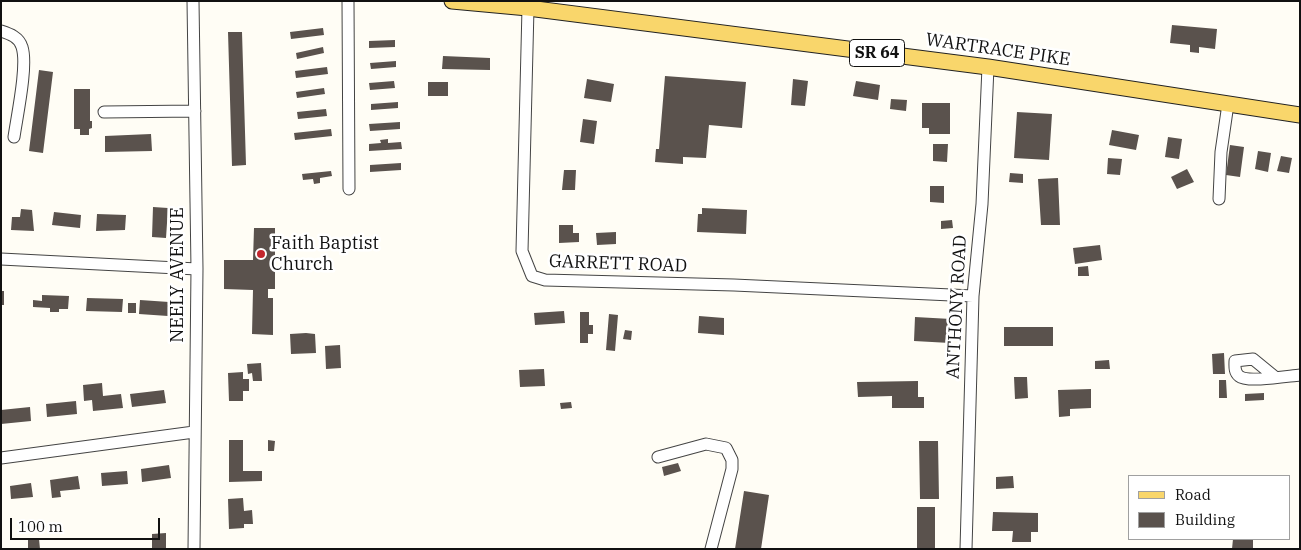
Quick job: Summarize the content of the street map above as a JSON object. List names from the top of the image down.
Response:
{
  "streets": {
    "main road": ["WARTRACE PIKE", "SR 64"],
    "street": ["GARRETT ROAD", "NEELY AVENUE", "ANTHONY ROAD"]
  },
  "crossings": [
    ["WARTRACE PIKE", "GARRETT ROAD"],
    ["WARTRACE PIKE", "ANTHONY ROAD"],
    ["GARRETT ROAD", "ANTHONY ROAD"]
  ],
  "places": ["Faith Baptist Church"],
  "legend": ["Road", "Building"],
  "scale_bar": "100 m"
}
